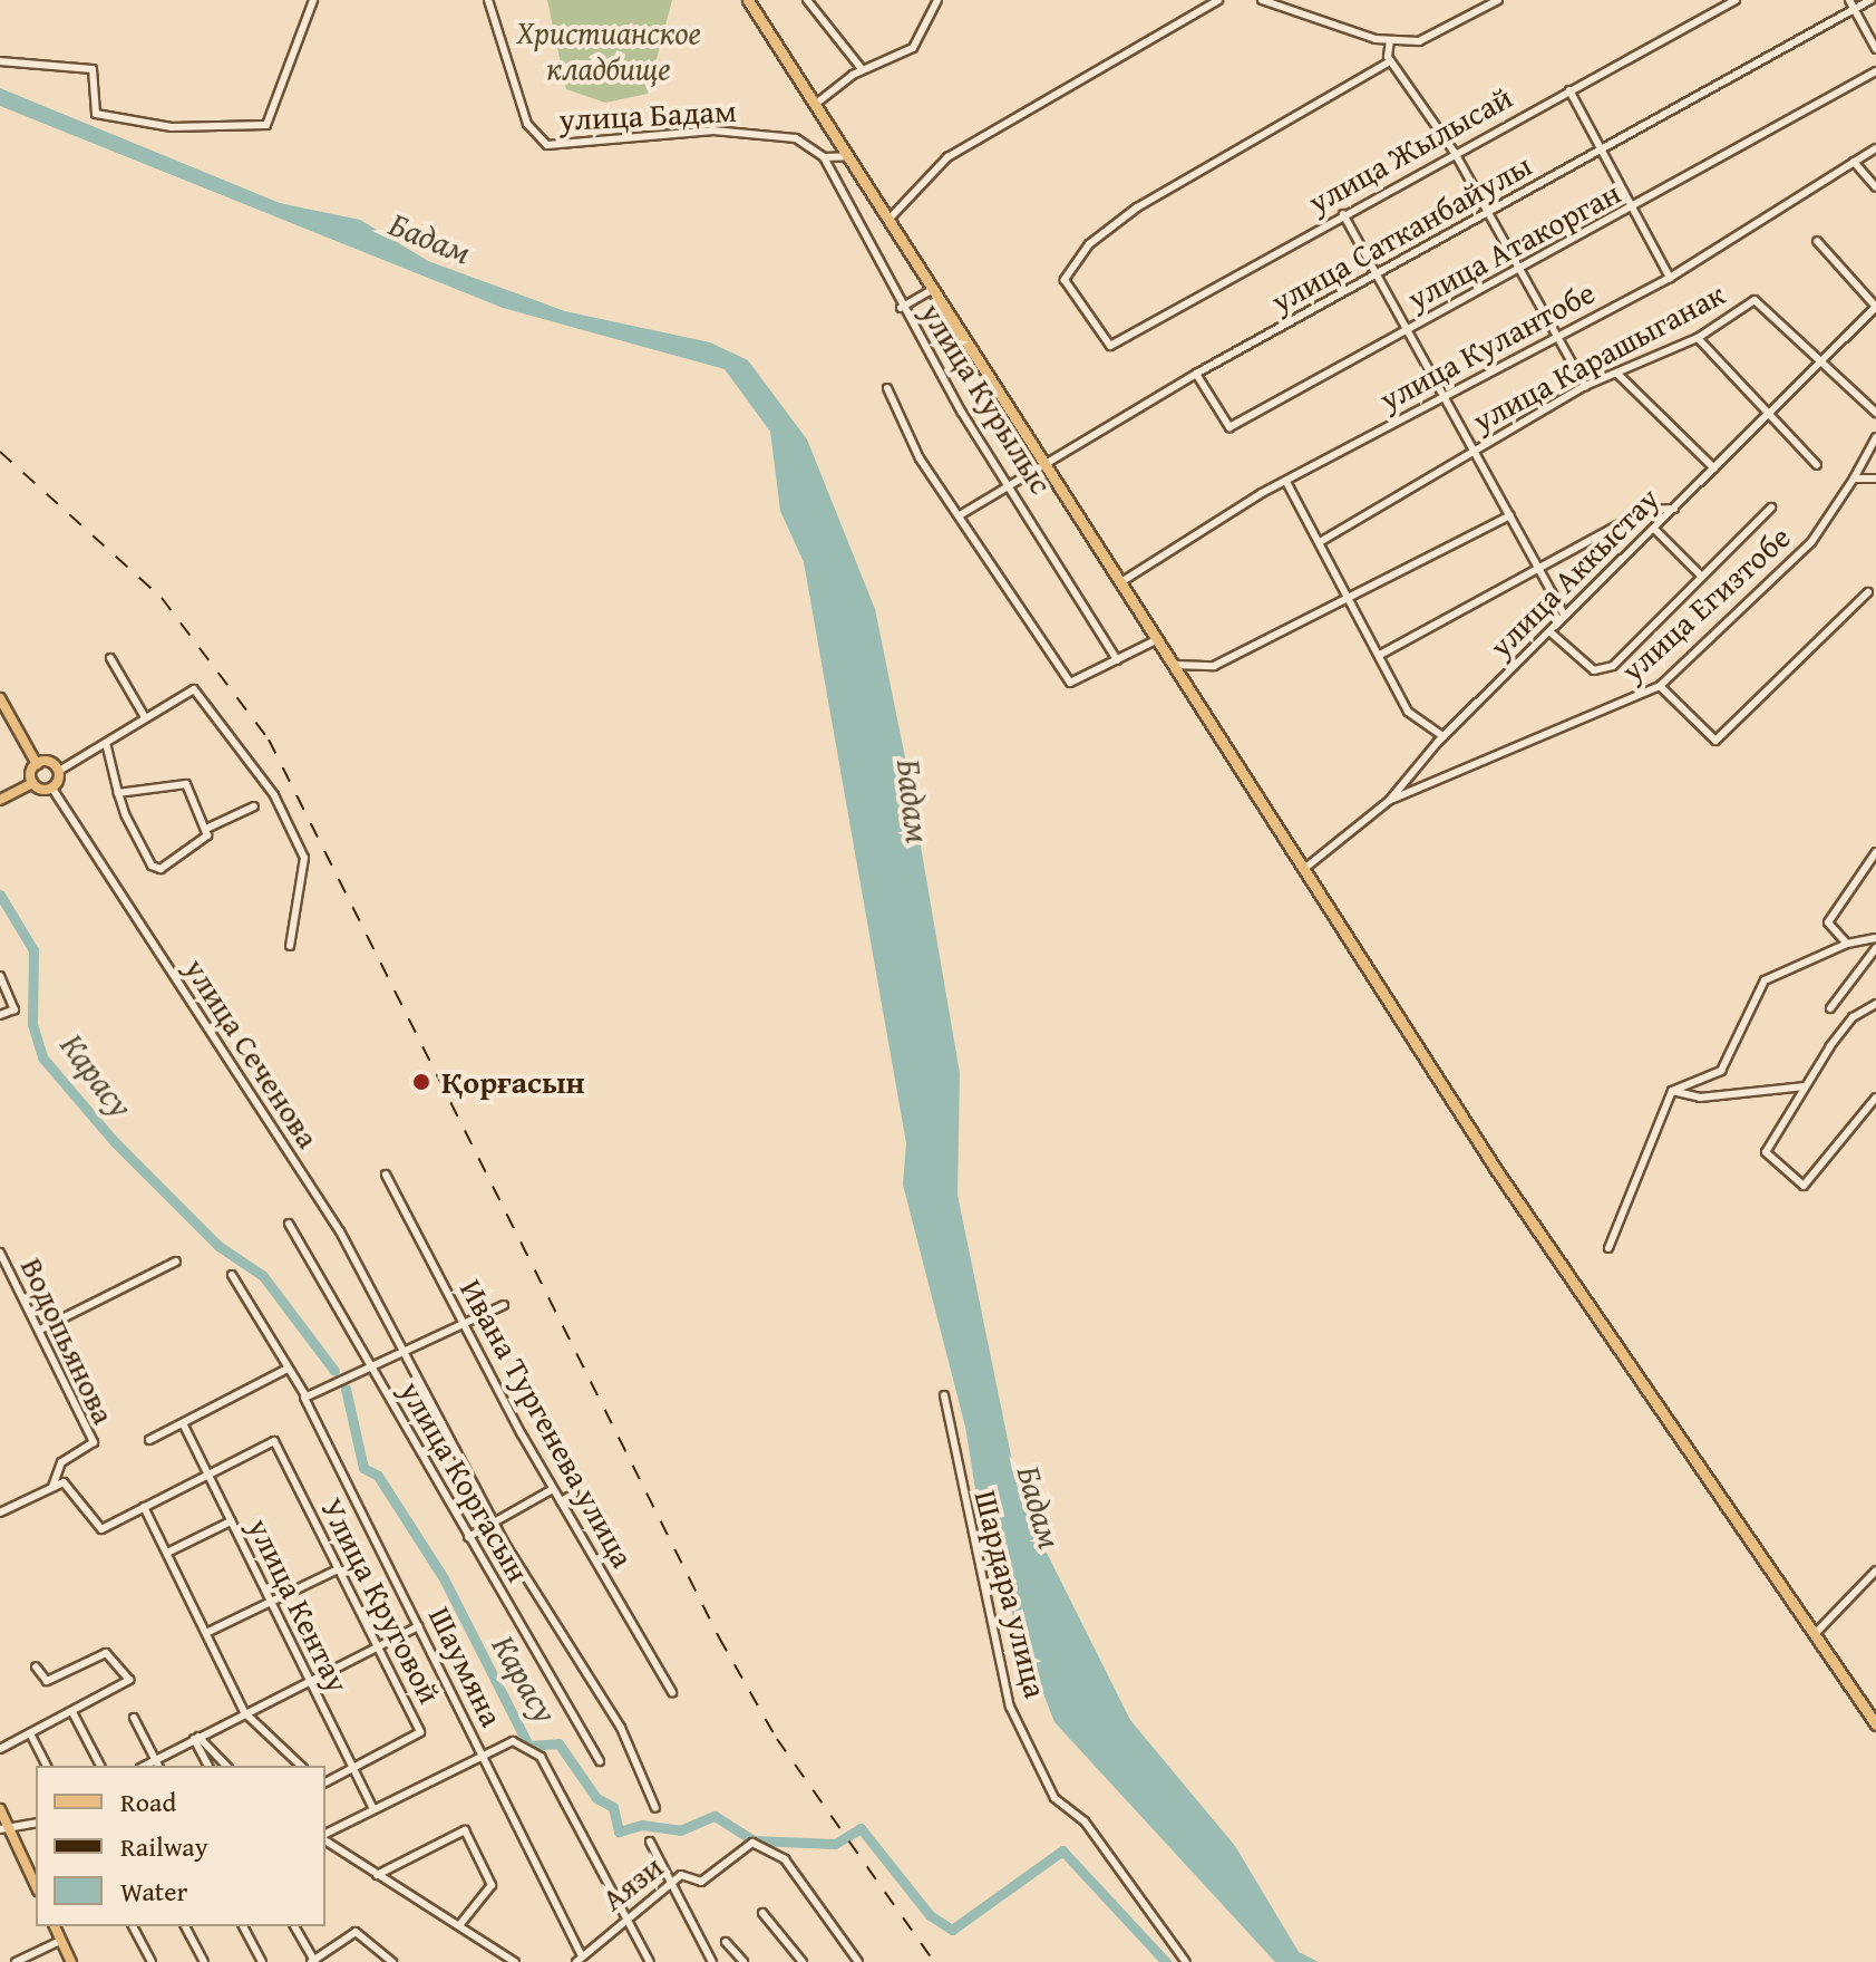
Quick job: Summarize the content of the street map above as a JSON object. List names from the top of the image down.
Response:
{
  "streets": {
    "street": [
      "улица Бадам",
      "улица Жылысай",
      "улица Сатканбайулы",
      "улица Атакорган",
      "улица Кулантобе",
      "улица Карашыганак",
      "улица Курылыс",
      "улица Аккыстау",
      "улица Егизтобе",
      "улица Сеченова",
      "Водопьянова",
      "Ивана Тургенева улица",
      "улица Коргасын",
      "Шардара улица",
      "Улица Круговой",
      "улица Кентау",
      "Шаумяна",
      "Аязи"
    ]
  },
  "crossings": [
    ["улица Бадам", "улица Курылыс"],
    ["улица Сатканбайулы", "улица Атакорган"],
    ["улица Сатканбайулы", "улица Курылыс"],
    ["улица Карашыганак", "улица Аккыстау"],
    ["улица Аккыстау", "улица Егизтобе"],
    ["Улица Круговой", "улица Кентау"],
    ["Шаумяна", "Аязи"]
  ],
  "water": ["Бадам", "Карасу"],
  "parks": ["Христианское кладбище"],
  "places": ["Қорғасын"],
  "legend": ["Road", "Railway", "Water"]
}
